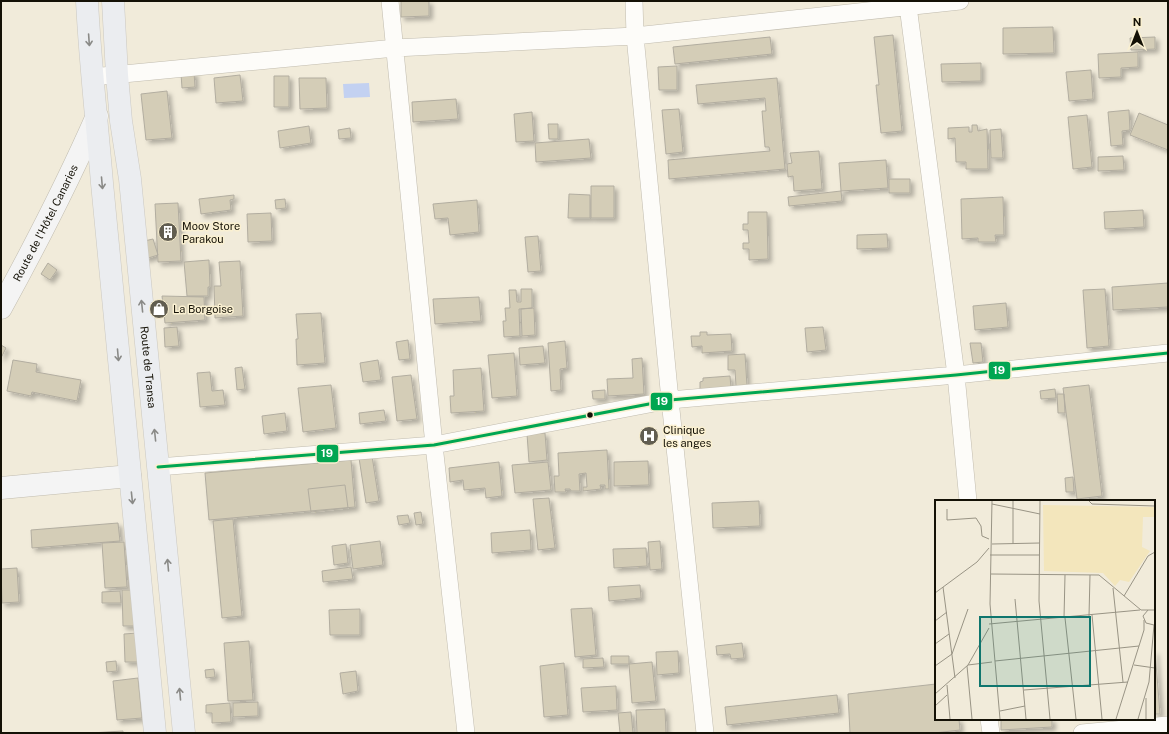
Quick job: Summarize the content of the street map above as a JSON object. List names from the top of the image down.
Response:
{
  "streets": {
    "main road": ["Route de Transa"],
    "street": ["Route de l'Hôtel Canaries"]
  },
  "crossings": [
    ["Route de l'Hôtel Canaries", "Route de Transa"]
  ],
  "places": {
    "building": ["Moov Store Parakou"],
    "shop": ["La Borgoise"],
    "hospital": ["Clinique les anges"]
  },
  "lines": ["transit line 19"],
  "north": "top"
}
